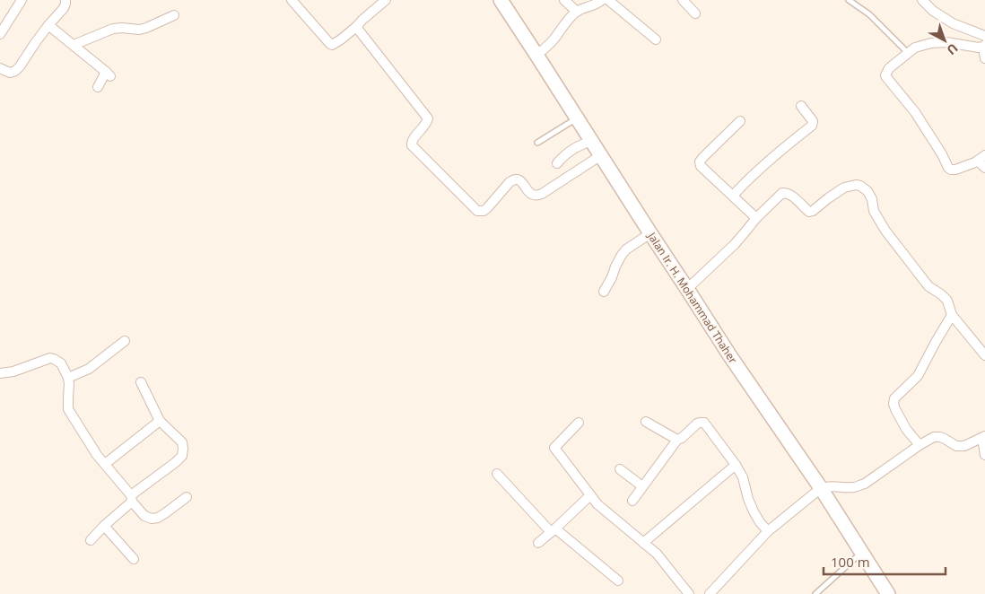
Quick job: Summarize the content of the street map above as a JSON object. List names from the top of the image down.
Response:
{
  "streets": {
    "main road": ["Jalan Ir. H. Mohammad Thaher"]
  },
  "scale_bar": "100 m",
  "north": "bottom right"
}
